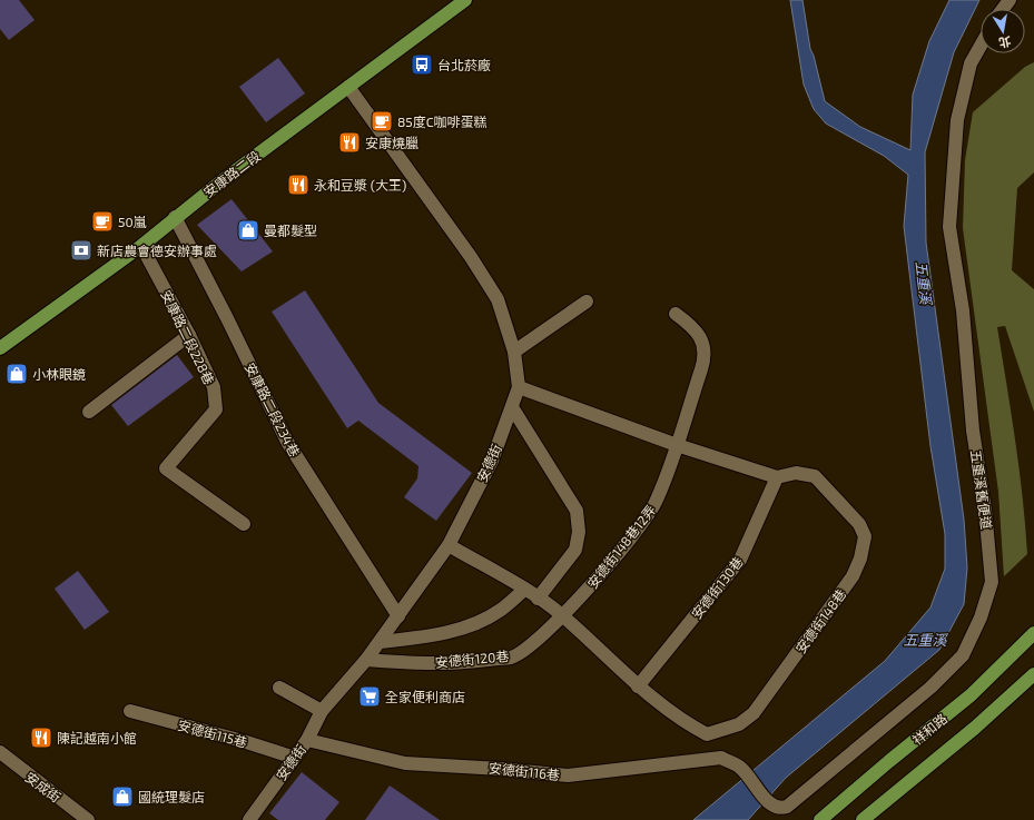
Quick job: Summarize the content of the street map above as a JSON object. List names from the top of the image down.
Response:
{
  "streets": {
    "main road": ["安康路二段", "祥和路"],
    "street": [
      "安康路二段228巷",
      "安康路二段234巷",
      "安德街",
      "五重溪舊便道",
      "安德街148巷12弄",
      "安德街130巷",
      "安德街148巷",
      "安德街120巷",
      "安德街115巷",
      "安德街116巷",
      "安成街"
    ]
  },
  "crossings": [
    ["安康路二段", "安康路二段228巷"],
    ["安康路二段", "安康路二段234巷"],
    ["安康路二段", "安德街"],
    ["安康路二段234巷", "安德街"],
    ["安德街", "安德街148巷"],
    ["安德街", "安德街120巷"],
    ["安德街", "安德街115巷"],
    ["安德街", "安德街116巷"],
    ["五重溪舊便道", "安德街116巷"],
    ["安德街148巷12弄", "安德街148巷"],
    ["安德街148巷12弄", "安德街120巷"],
    ["安德街130巷", "安德街148巷"],
    ["安德街148巷", "安德街120巷"]
  ],
  "water": ["五重溪"],
  "places": {
    "bus stop": ["台北菸廠"],
    "cafe": ["85度C咖啡蛋糕", "50嵐"],
    "restaurant": ["安康燒臘", "永和豆漿 (大王)", "陳記越南小館"],
    "shop": ["曼都髮型", "小林眼鏡", "國統理髮店"],
    "bank": ["新店農會德安辦事處"],
    "supermarket": ["全家便利商店"]
  },
  "north": "bottom"
}
